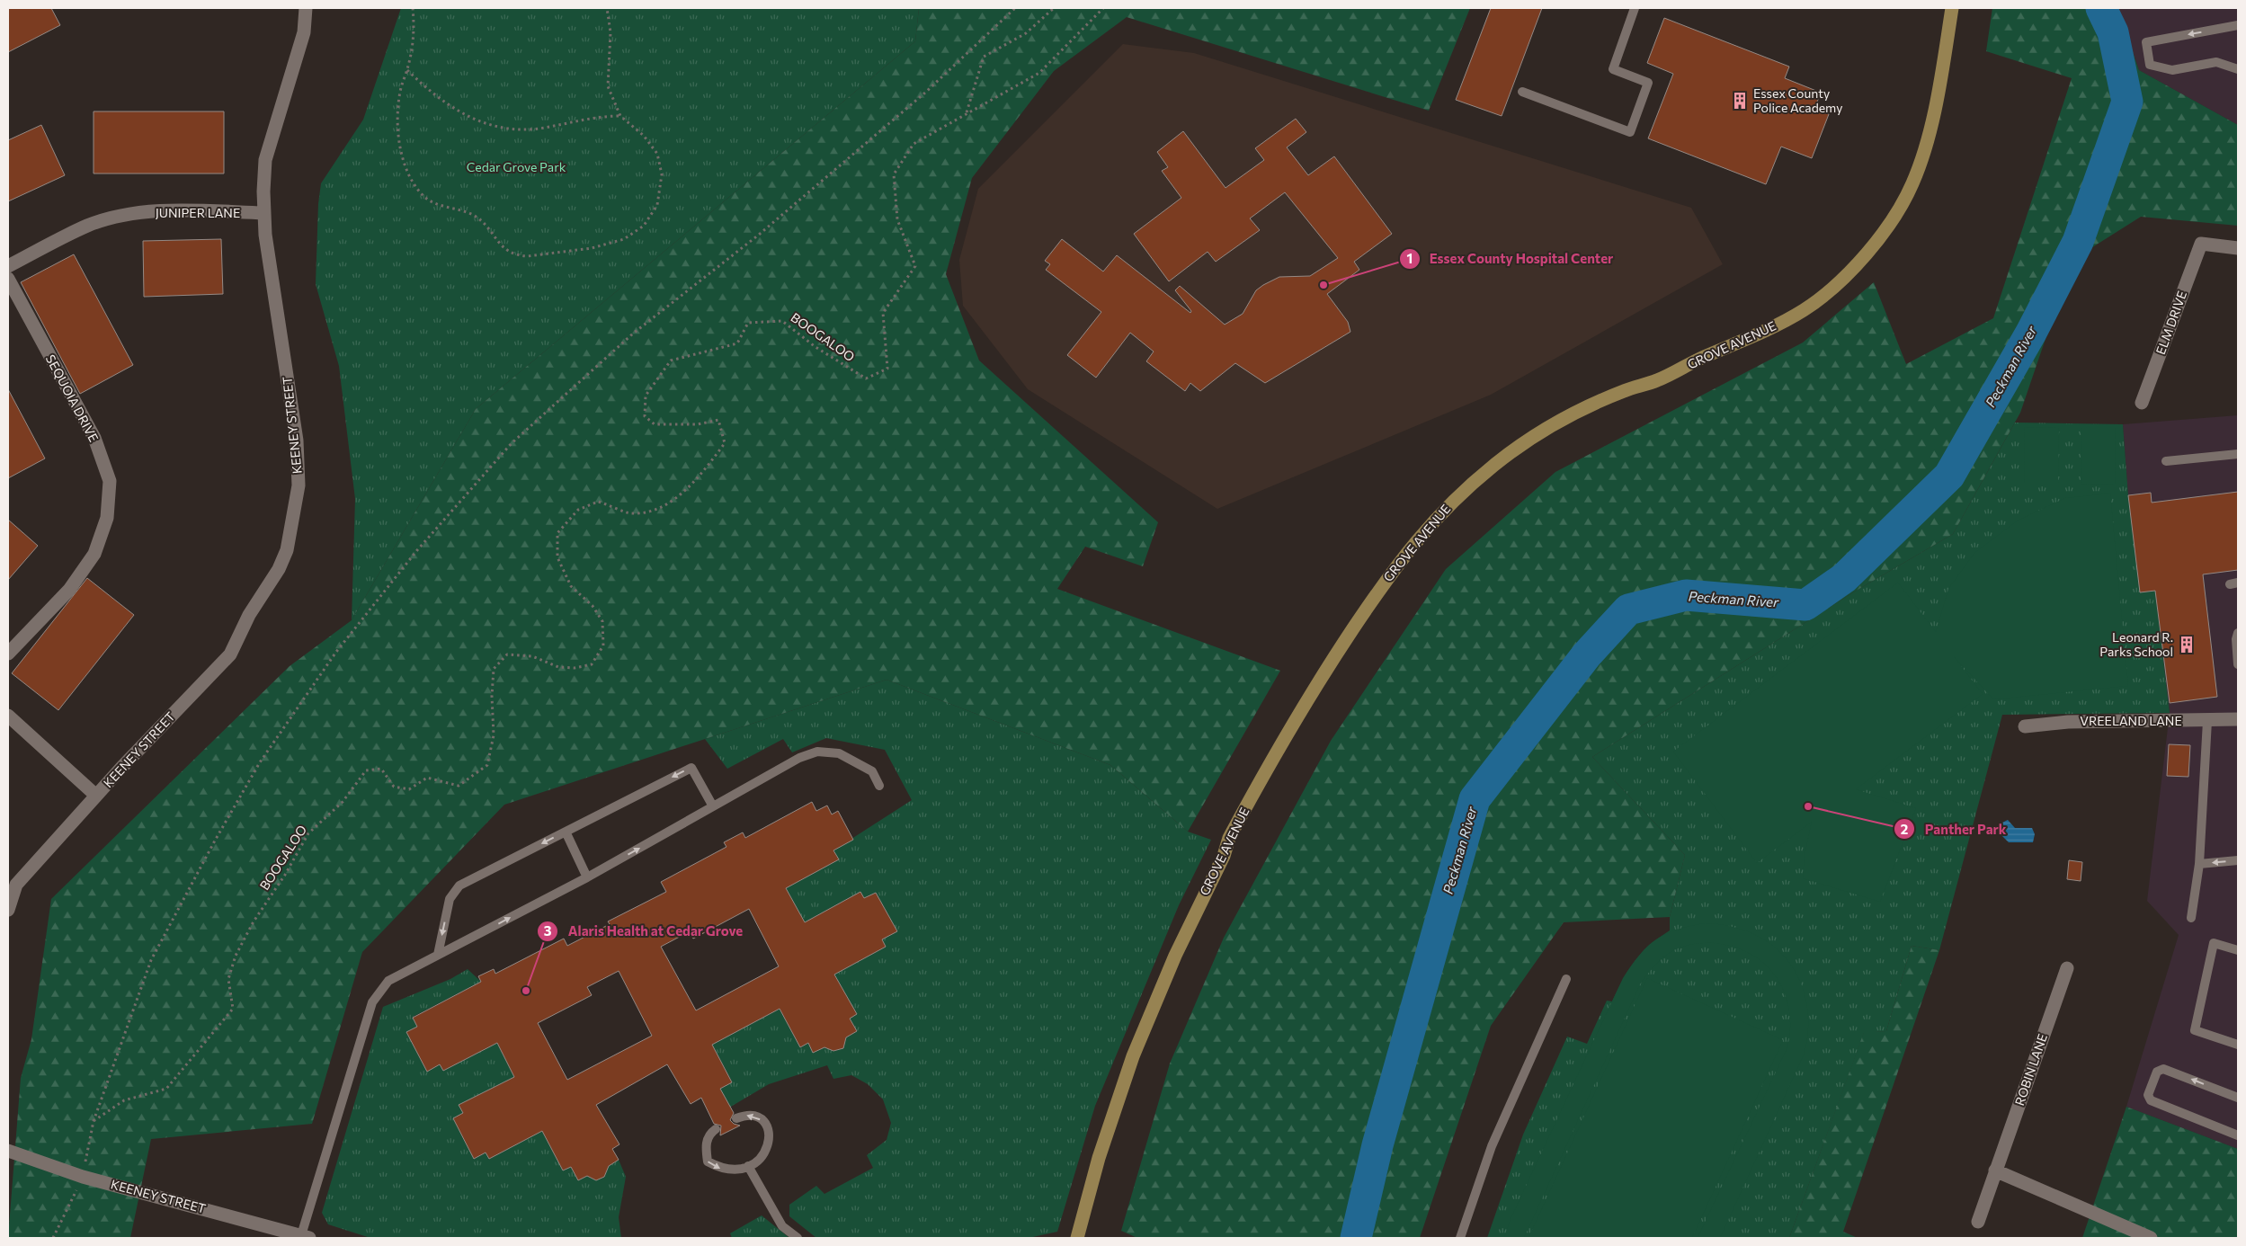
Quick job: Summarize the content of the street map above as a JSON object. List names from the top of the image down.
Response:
{
  "streets": {
    "street": [
      "JUNIPER LANE",
      "ELM DRIVE",
      "GROVE AVENUE",
      "SEQUOIA DRIVE",
      "KEENEY STREET",
      "VREELAND LANE",
      "ROBIN LANE"
    ],
    "path": ["BOOGALOO"]
  },
  "crossings": [
    ["JUNIPER LANE", "KEENEY STREET"]
  ],
  "water": ["Peckman River"],
  "parks": ["Cedar Grove Park"],
  "places": {
    "building": ["Essex County Police Academy", "Leonard R. Parks School"],
    "other": ["Essex County Hospital Center", "Panther Park", "Alaris Health at Cedar Grove"]
  }
}
